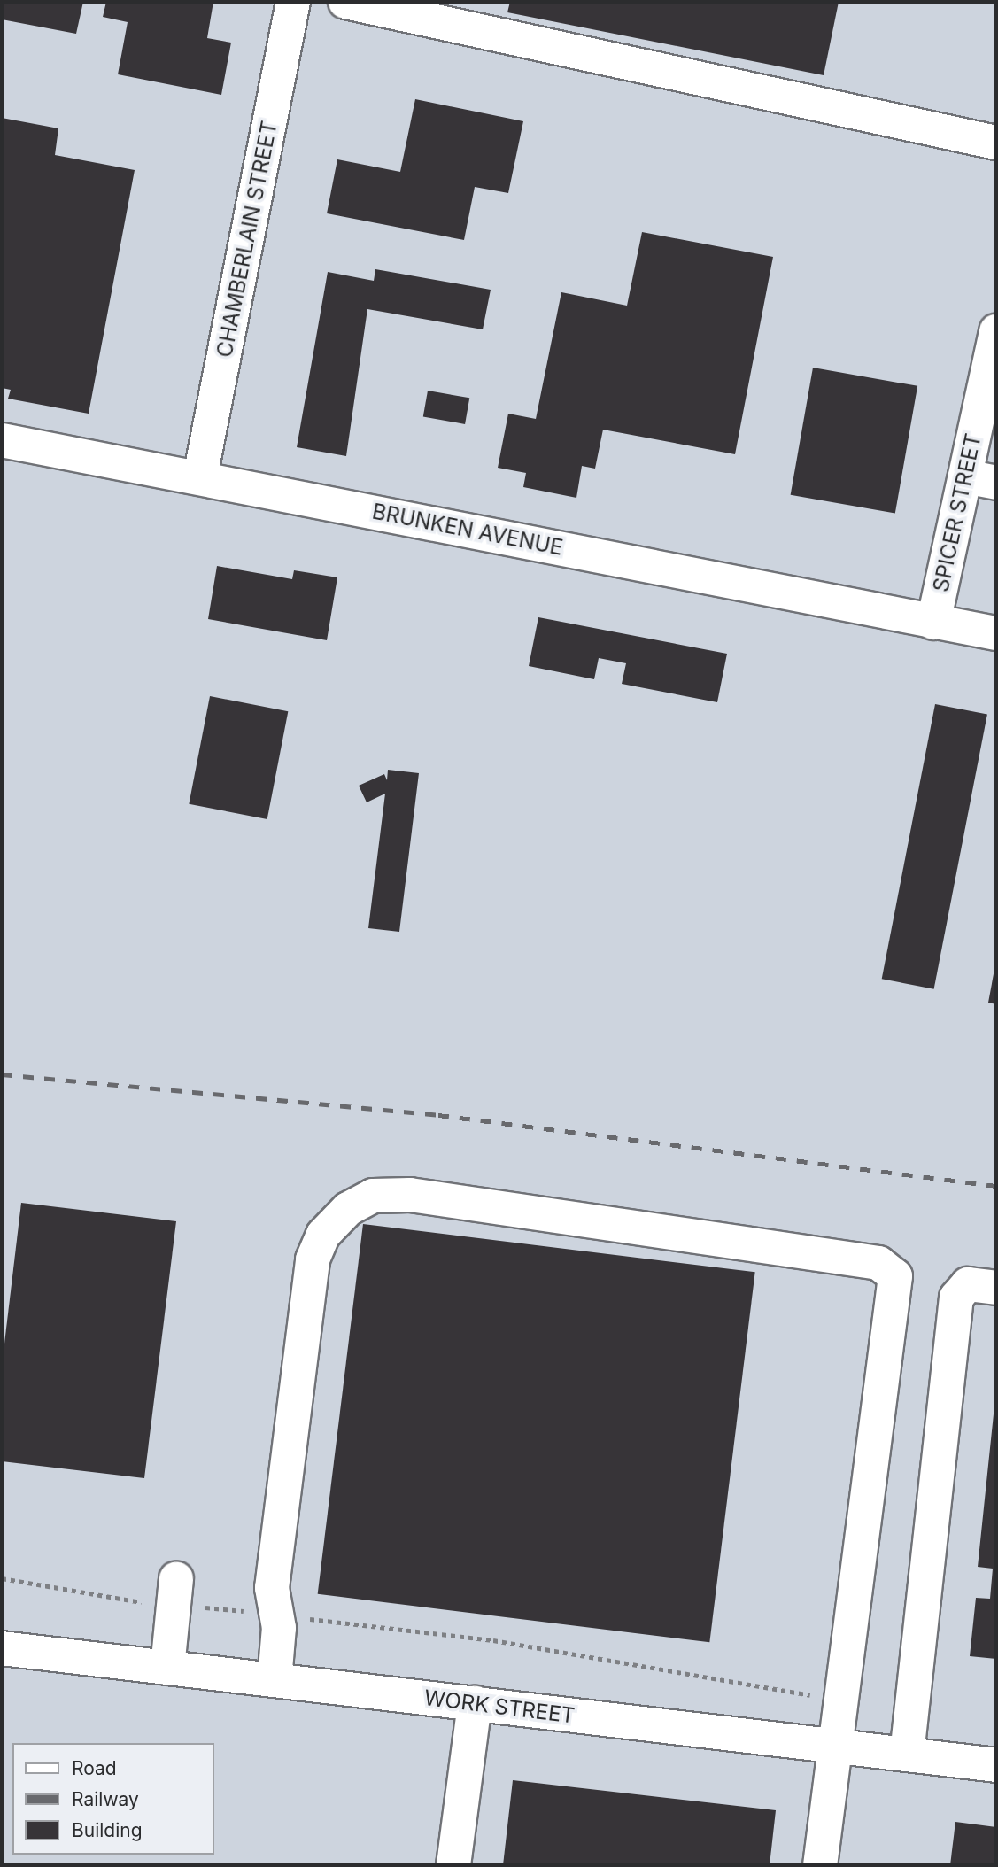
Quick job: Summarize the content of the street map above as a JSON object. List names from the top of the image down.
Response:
{
  "streets": {
    "street": [
      "CHAMBERLAIN STREET",
      "SPICER STREET",
      "BRUNKEN AVENUE",
      "WORK STREET"
    ]
  },
  "crossings": [
    ["CHAMBERLAIN STREET", "BRUNKEN AVENUE"],
    ["SPICER STREET", "BRUNKEN AVENUE"]
  ],
  "legend": ["Road", "Railway", "Building"]
}
